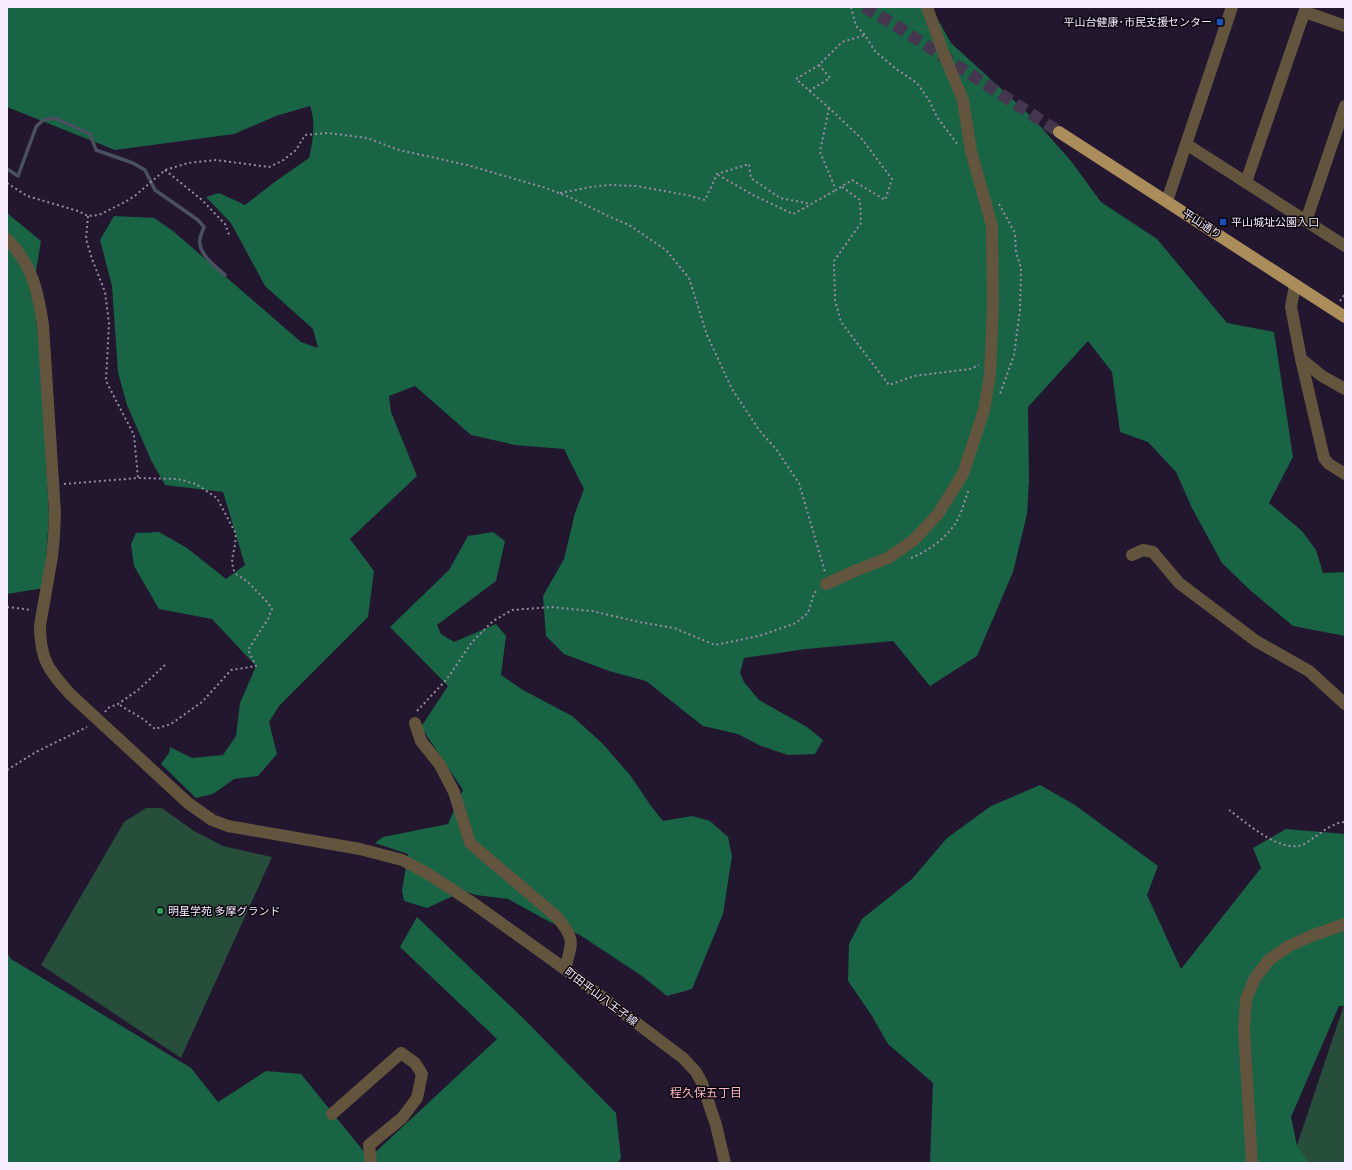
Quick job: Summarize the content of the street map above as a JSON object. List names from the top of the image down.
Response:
{
  "streets": {
    "main road": ["平山通り"],
    "street": ["町田平山八王子線"]
  },
  "districts": ["程久保五丁目"],
  "places": {
    "transit": ["平山台健康･市民支援センター", "平山城址公園入口"],
    "other": ["明星学苑 多摩グランド"]
  }
}
